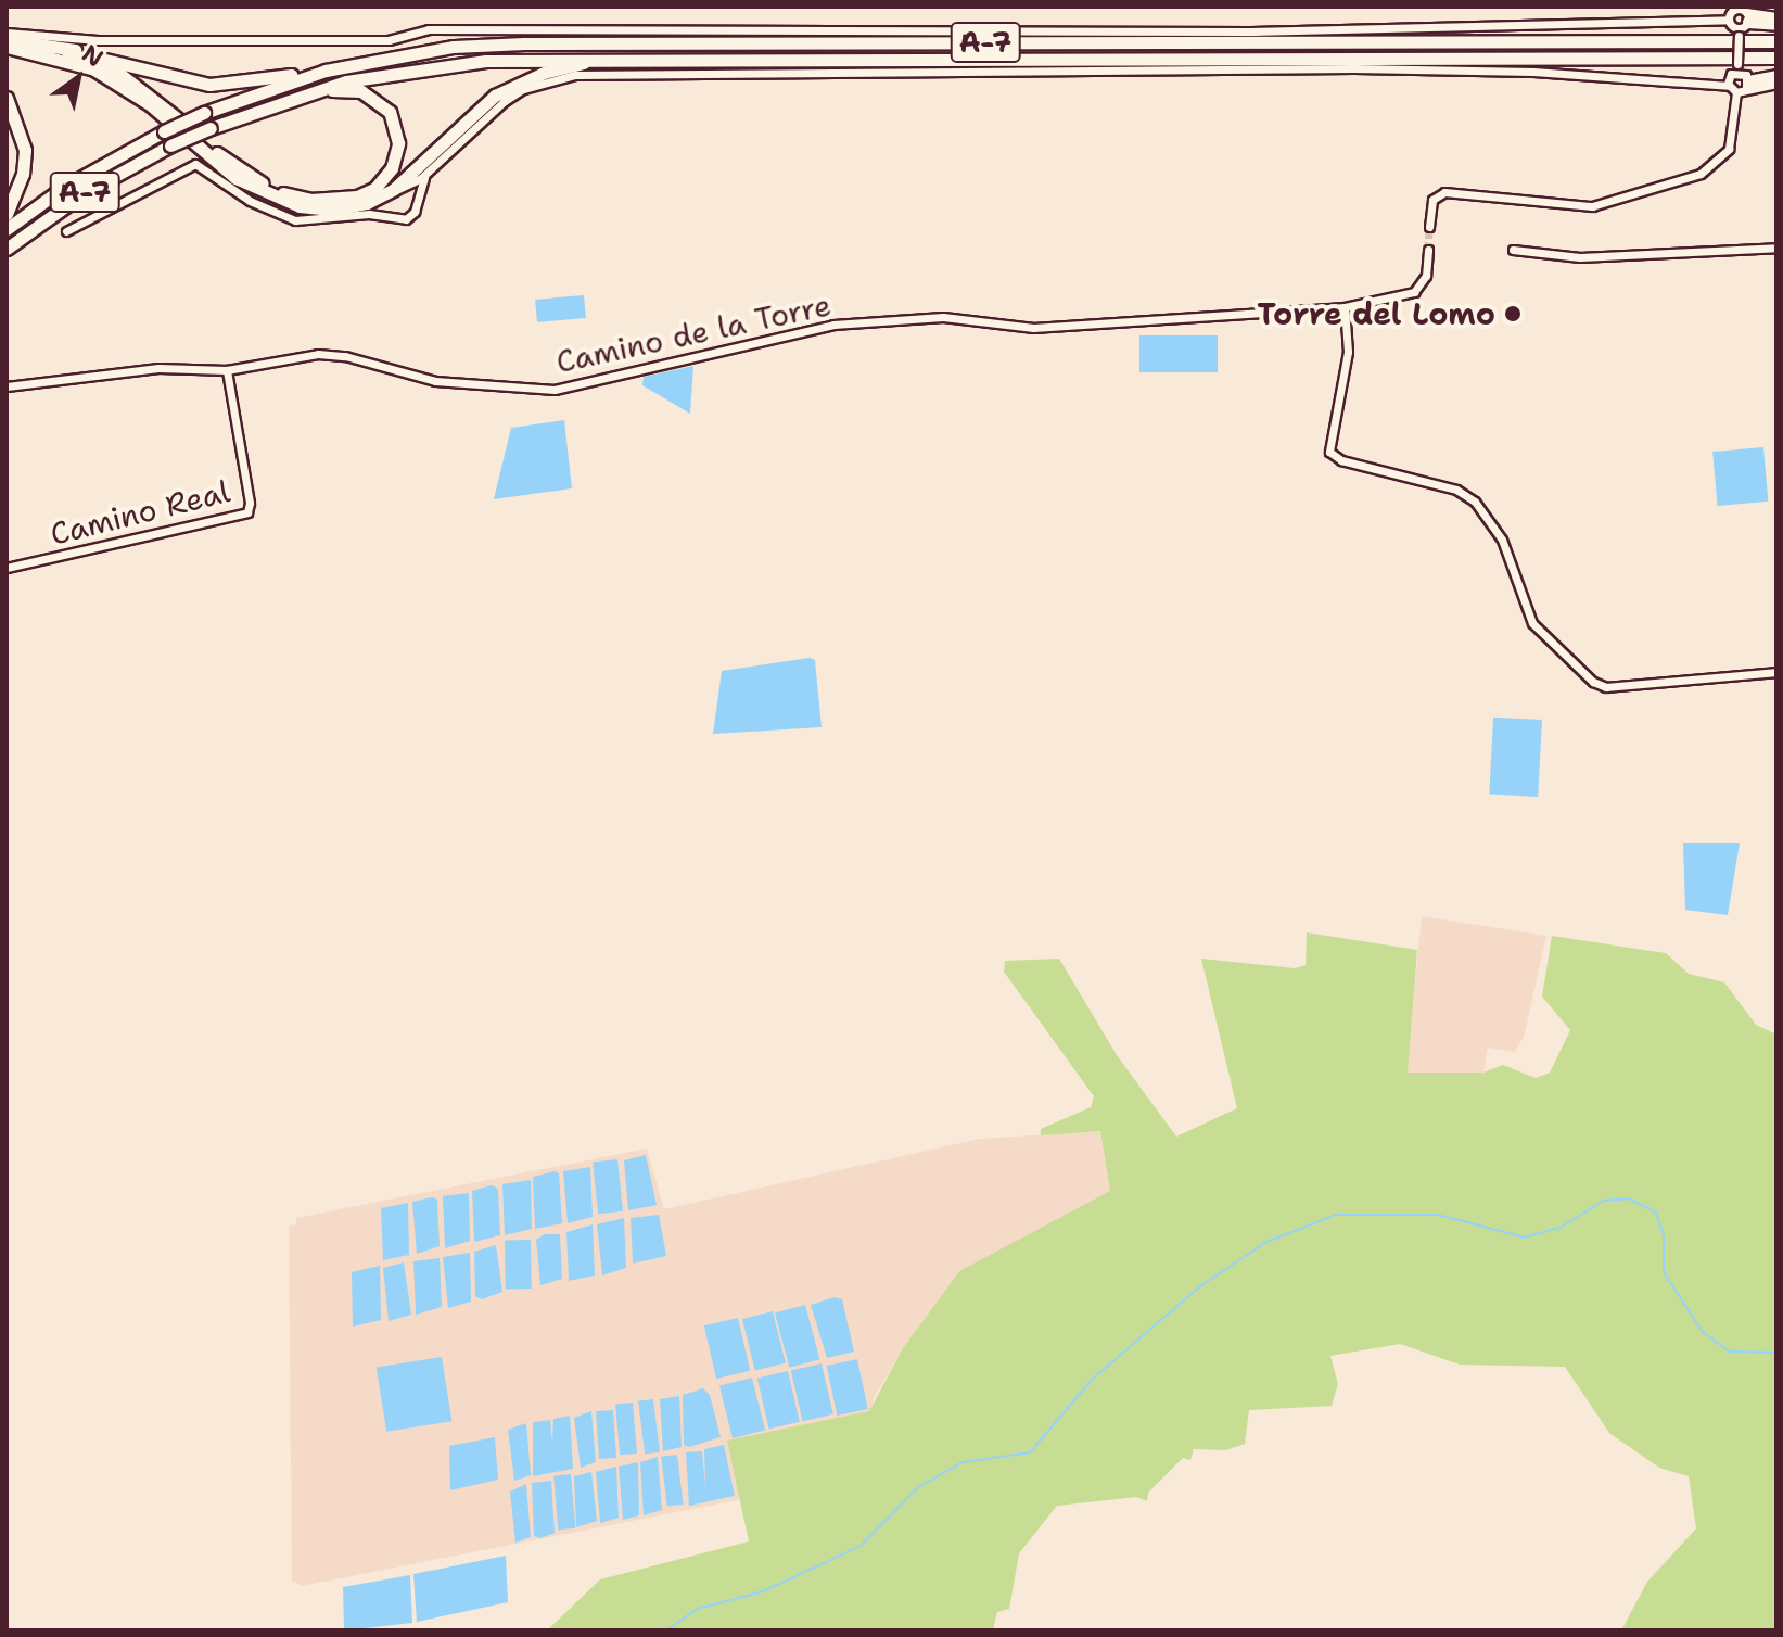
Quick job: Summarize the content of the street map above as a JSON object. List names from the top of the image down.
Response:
{
  "streets": {
    "highway": ["A-7"],
    "street": ["Camino de la Torre", "Camino Real"]
  },
  "crossings": [
    ["Camino de la Torre", "Camino Real"]
  ],
  "places": ["Torre del Lomo"],
  "north": "top right"
}
